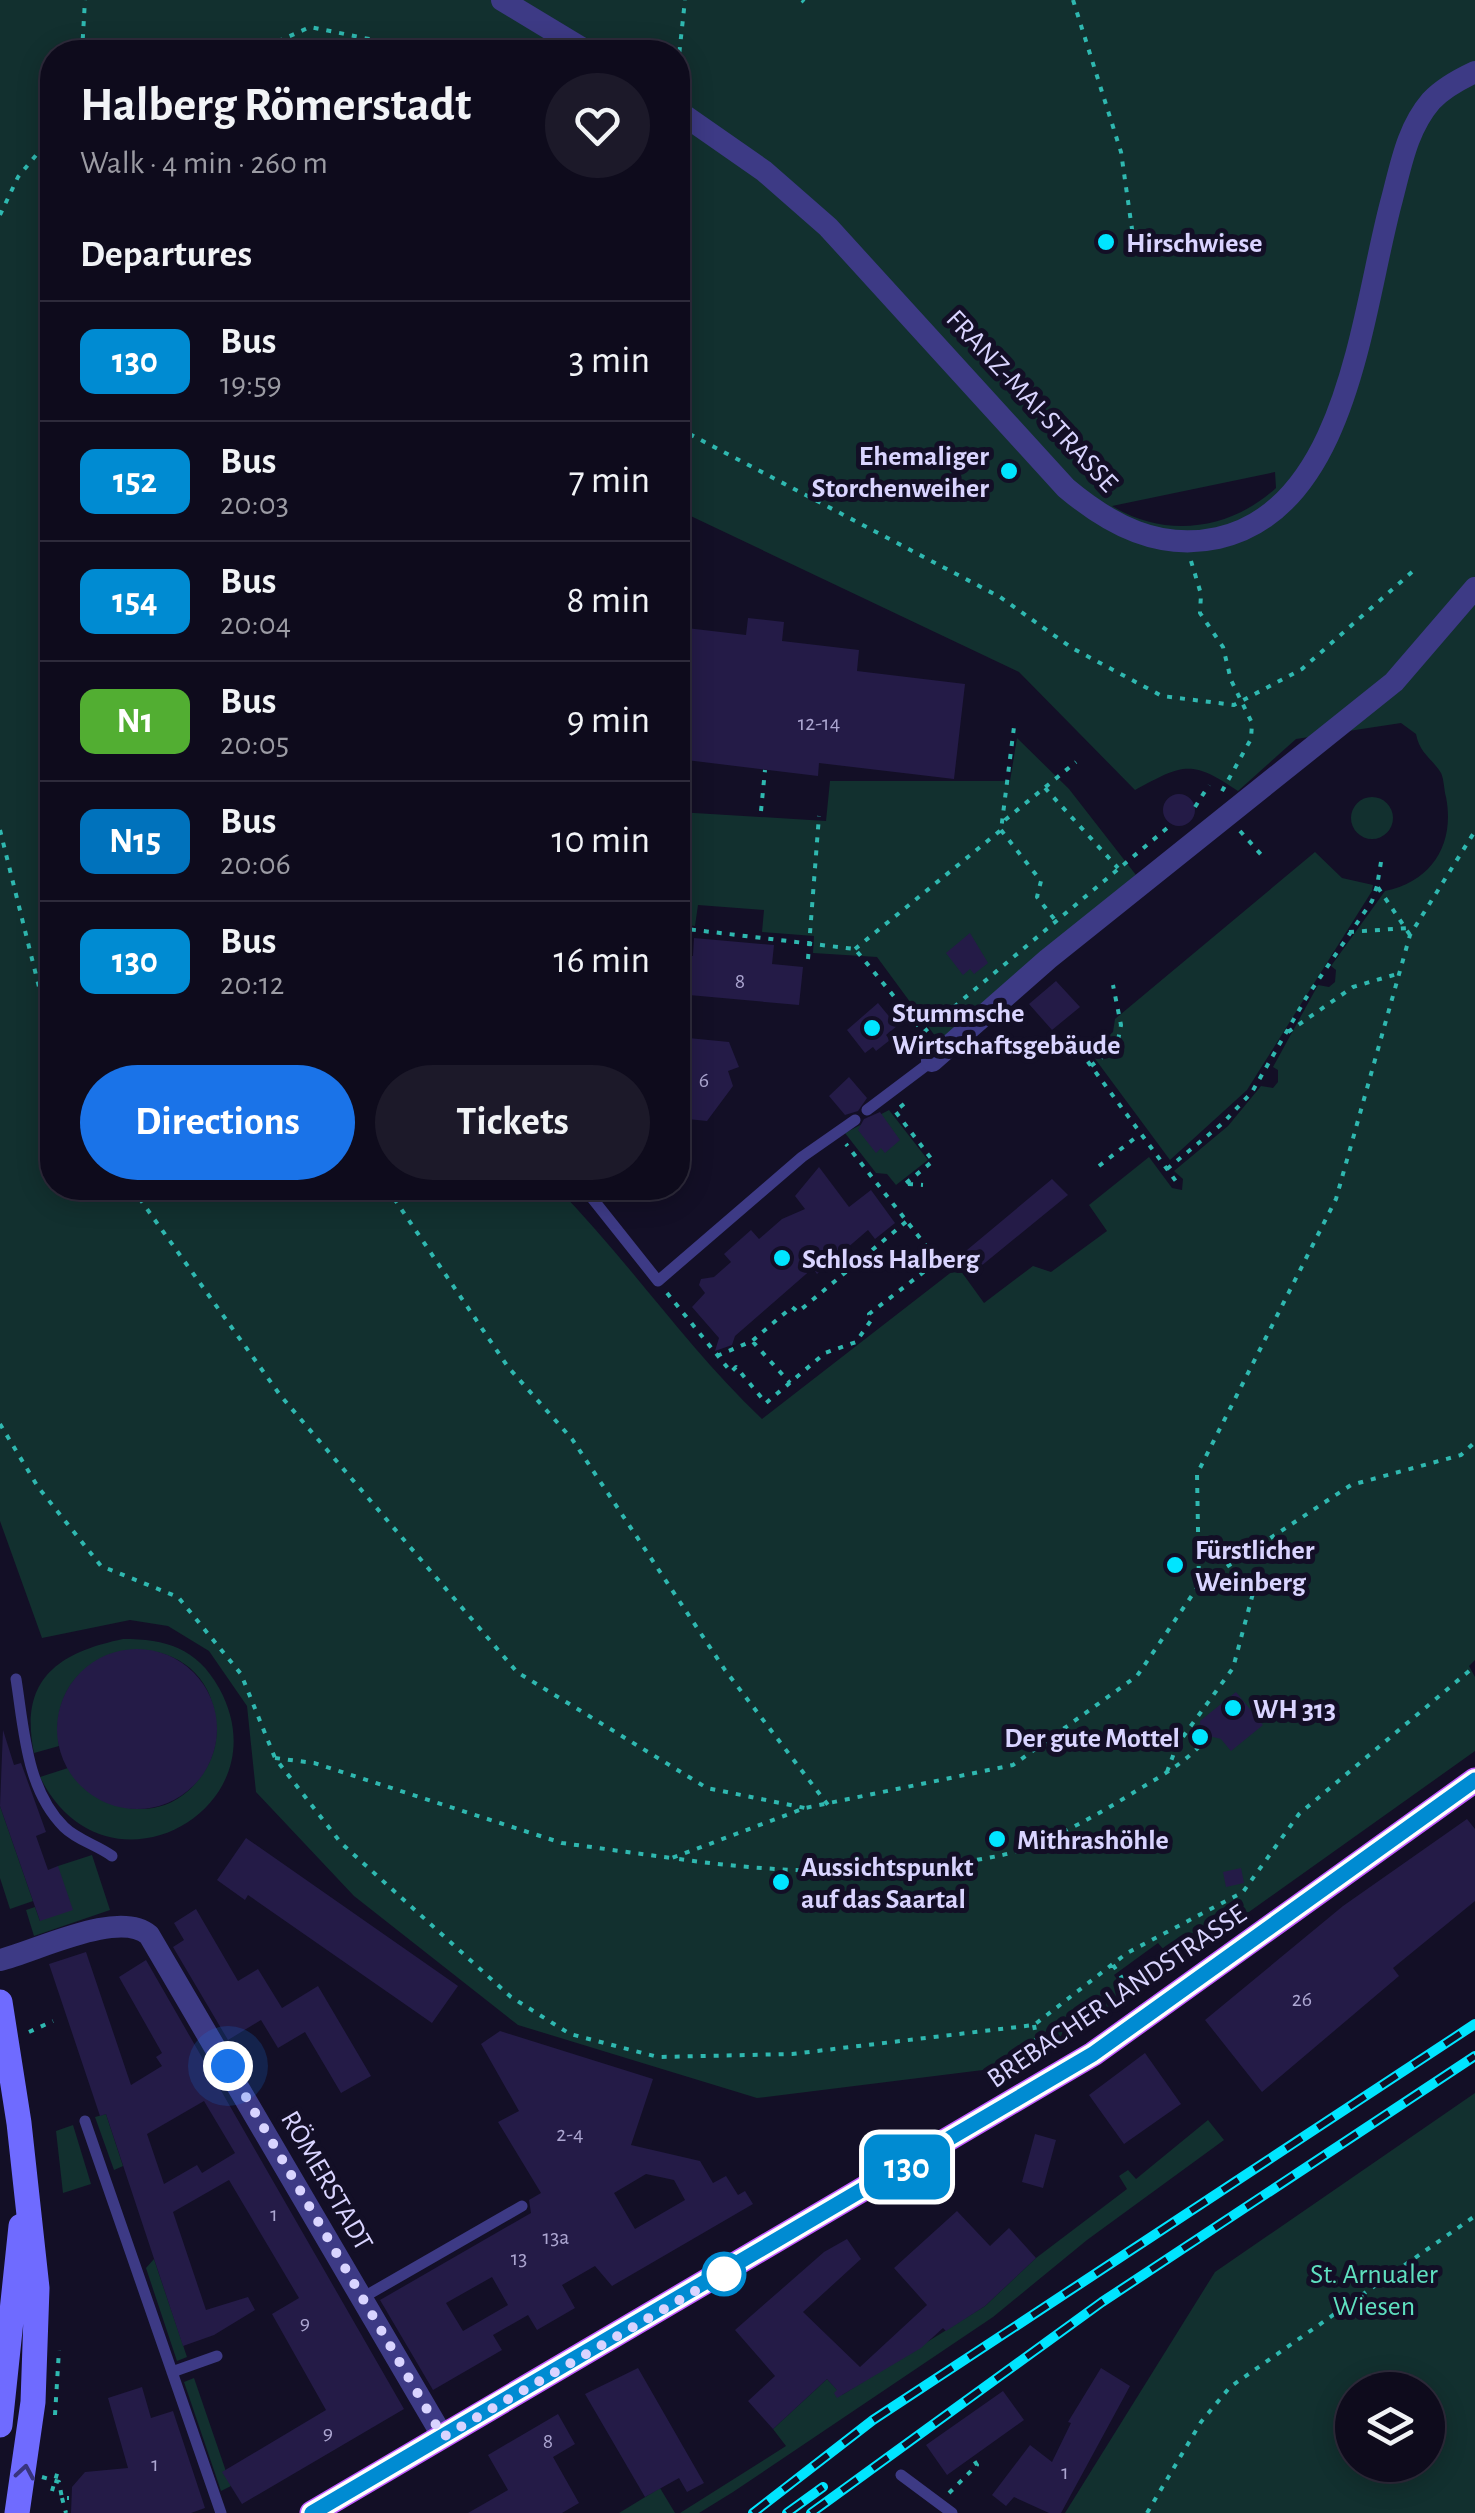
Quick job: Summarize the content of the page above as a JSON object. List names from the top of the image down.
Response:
{
  "streets": {
    "main road": ["BREBACHER LANDSTRASSE"],
    "street": ["FRANZ-MAI-STRASSE", "RÖMERSTADT"]
  },
  "crossings": [
    ["BREBACHER LANDSTRASSE", "RÖMERSTADT"]
  ],
  "parks": ["St. Arnualer Wiesen"],
  "places": [
    "Hirschwiese",
    "Ehemaliger Storchenweiher",
    "Stummsche Wirtschaftsgebäude",
    "Schloss Halberg",
    "Fürstlicher Weinberg",
    "WH 313",
    "Der gute Mottel",
    "Mithrashöhle",
    "Aussichtspunkt auf das Saartal"
  ],
  "lines": ["bus line 130"],
  "house_numbers": [
    "12-14",
    "8",
    "6",
    "26",
    "2-4",
    "1",
    "13a",
    "13",
    "9",
    "9",
    "8",
    "1",
    "1"
  ],
  "page": {
    "on_map": "130",
    "heading": [
      ["Halberg Römerstadt", "Walk · 4 min · 260 m"],
      "Departures"
    ],
    "list": [
      {
        "mark": "130",
        "name": "Bus",
        "note": "19:59",
        "value": "3 min"
      },
      {
        "mark": "152",
        "name": "Bus",
        "note": "20:03",
        "value": "7 min"
      },
      {
        "mark": "154",
        "name": "Bus",
        "note": "20:04",
        "value": "8 min"
      },
      {
        "mark": "N1",
        "name": "Bus",
        "note": "20:05",
        "value": "9 min"
      },
      {
        "mark": "N15",
        "name": "Bus",
        "note": "20:06",
        "value": "10 min"
      },
      {
        "mark": "130",
        "name": "Bus",
        "note": "20:12",
        "value": "16 min"
      }
    ],
    "buttons": ["Directions", "Tickets"]
  }
}
